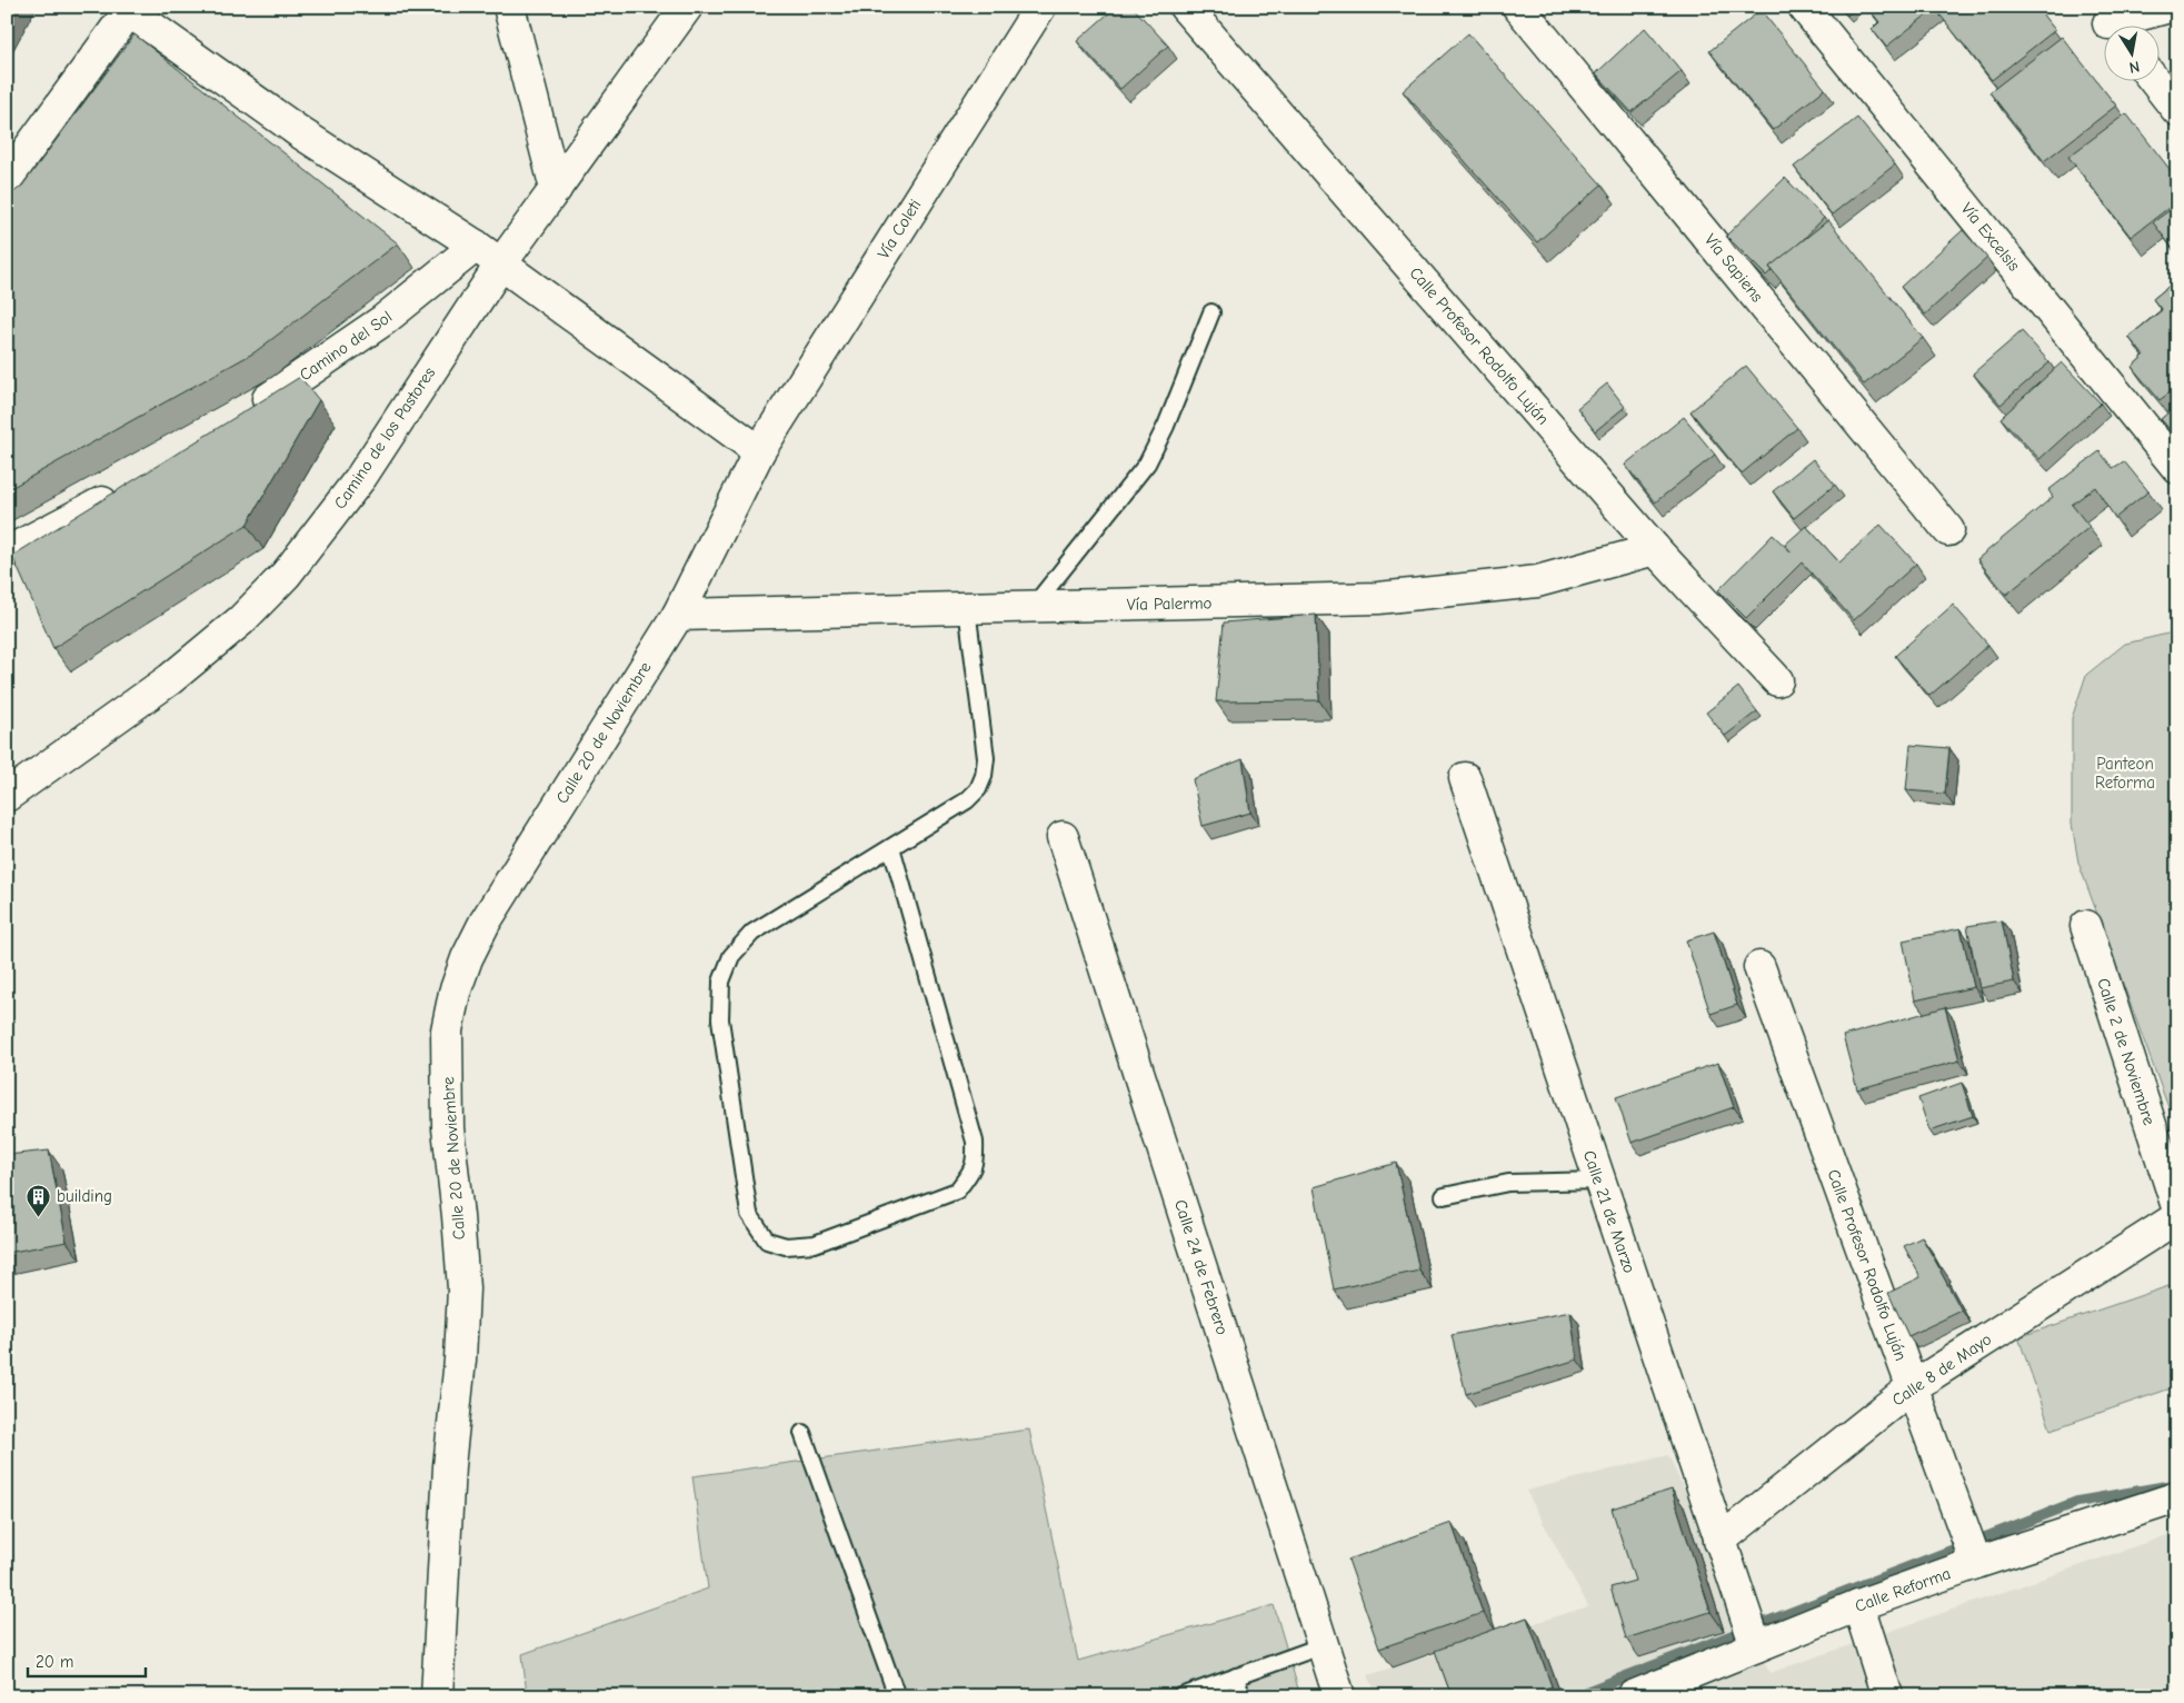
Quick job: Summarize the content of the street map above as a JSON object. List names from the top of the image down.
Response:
{
  "streets": {
    "street": [
      "Vía Coleti",
      "Vía Excelsis",
      "Vía Sapiens",
      "Camino del Sol",
      "Calle Profesor Rodolfo Luján",
      "Camino de los Pastores",
      "Vía Palermo",
      "Calle 20 de Noviembre",
      "Calle 2 de Noviembre",
      "Calle 21 de Marzo",
      "Calle 24 de Febrero",
      "Calle 8 de Mayo",
      "Calle Reforma"
    ]
  },
  "crossings": [
    ["Vía Coleti", "Vía Palermo"],
    ["Vía Coleti", "Calle 20 de Noviembre"],
    ["Calle Profesor Rodolfo Luján", "Vía Palermo"],
    ["Calle Profesor Rodolfo Luján", "Calle 8 de Mayo"],
    ["Calle Profesor Rodolfo Luján", "Calle Reforma"],
    ["Vía Palermo", "Calle 20 de Noviembre"],
    ["Calle 21 de Marzo", "Calle 8 de Mayo"],
    ["Calle 21 de Marzo", "Calle Reforma"]
  ],
  "parks": ["Panteon Reforma"],
  "places": {
    "building": ["building"]
  },
  "scale_bar": "20 m",
  "north": "bottom"
}
